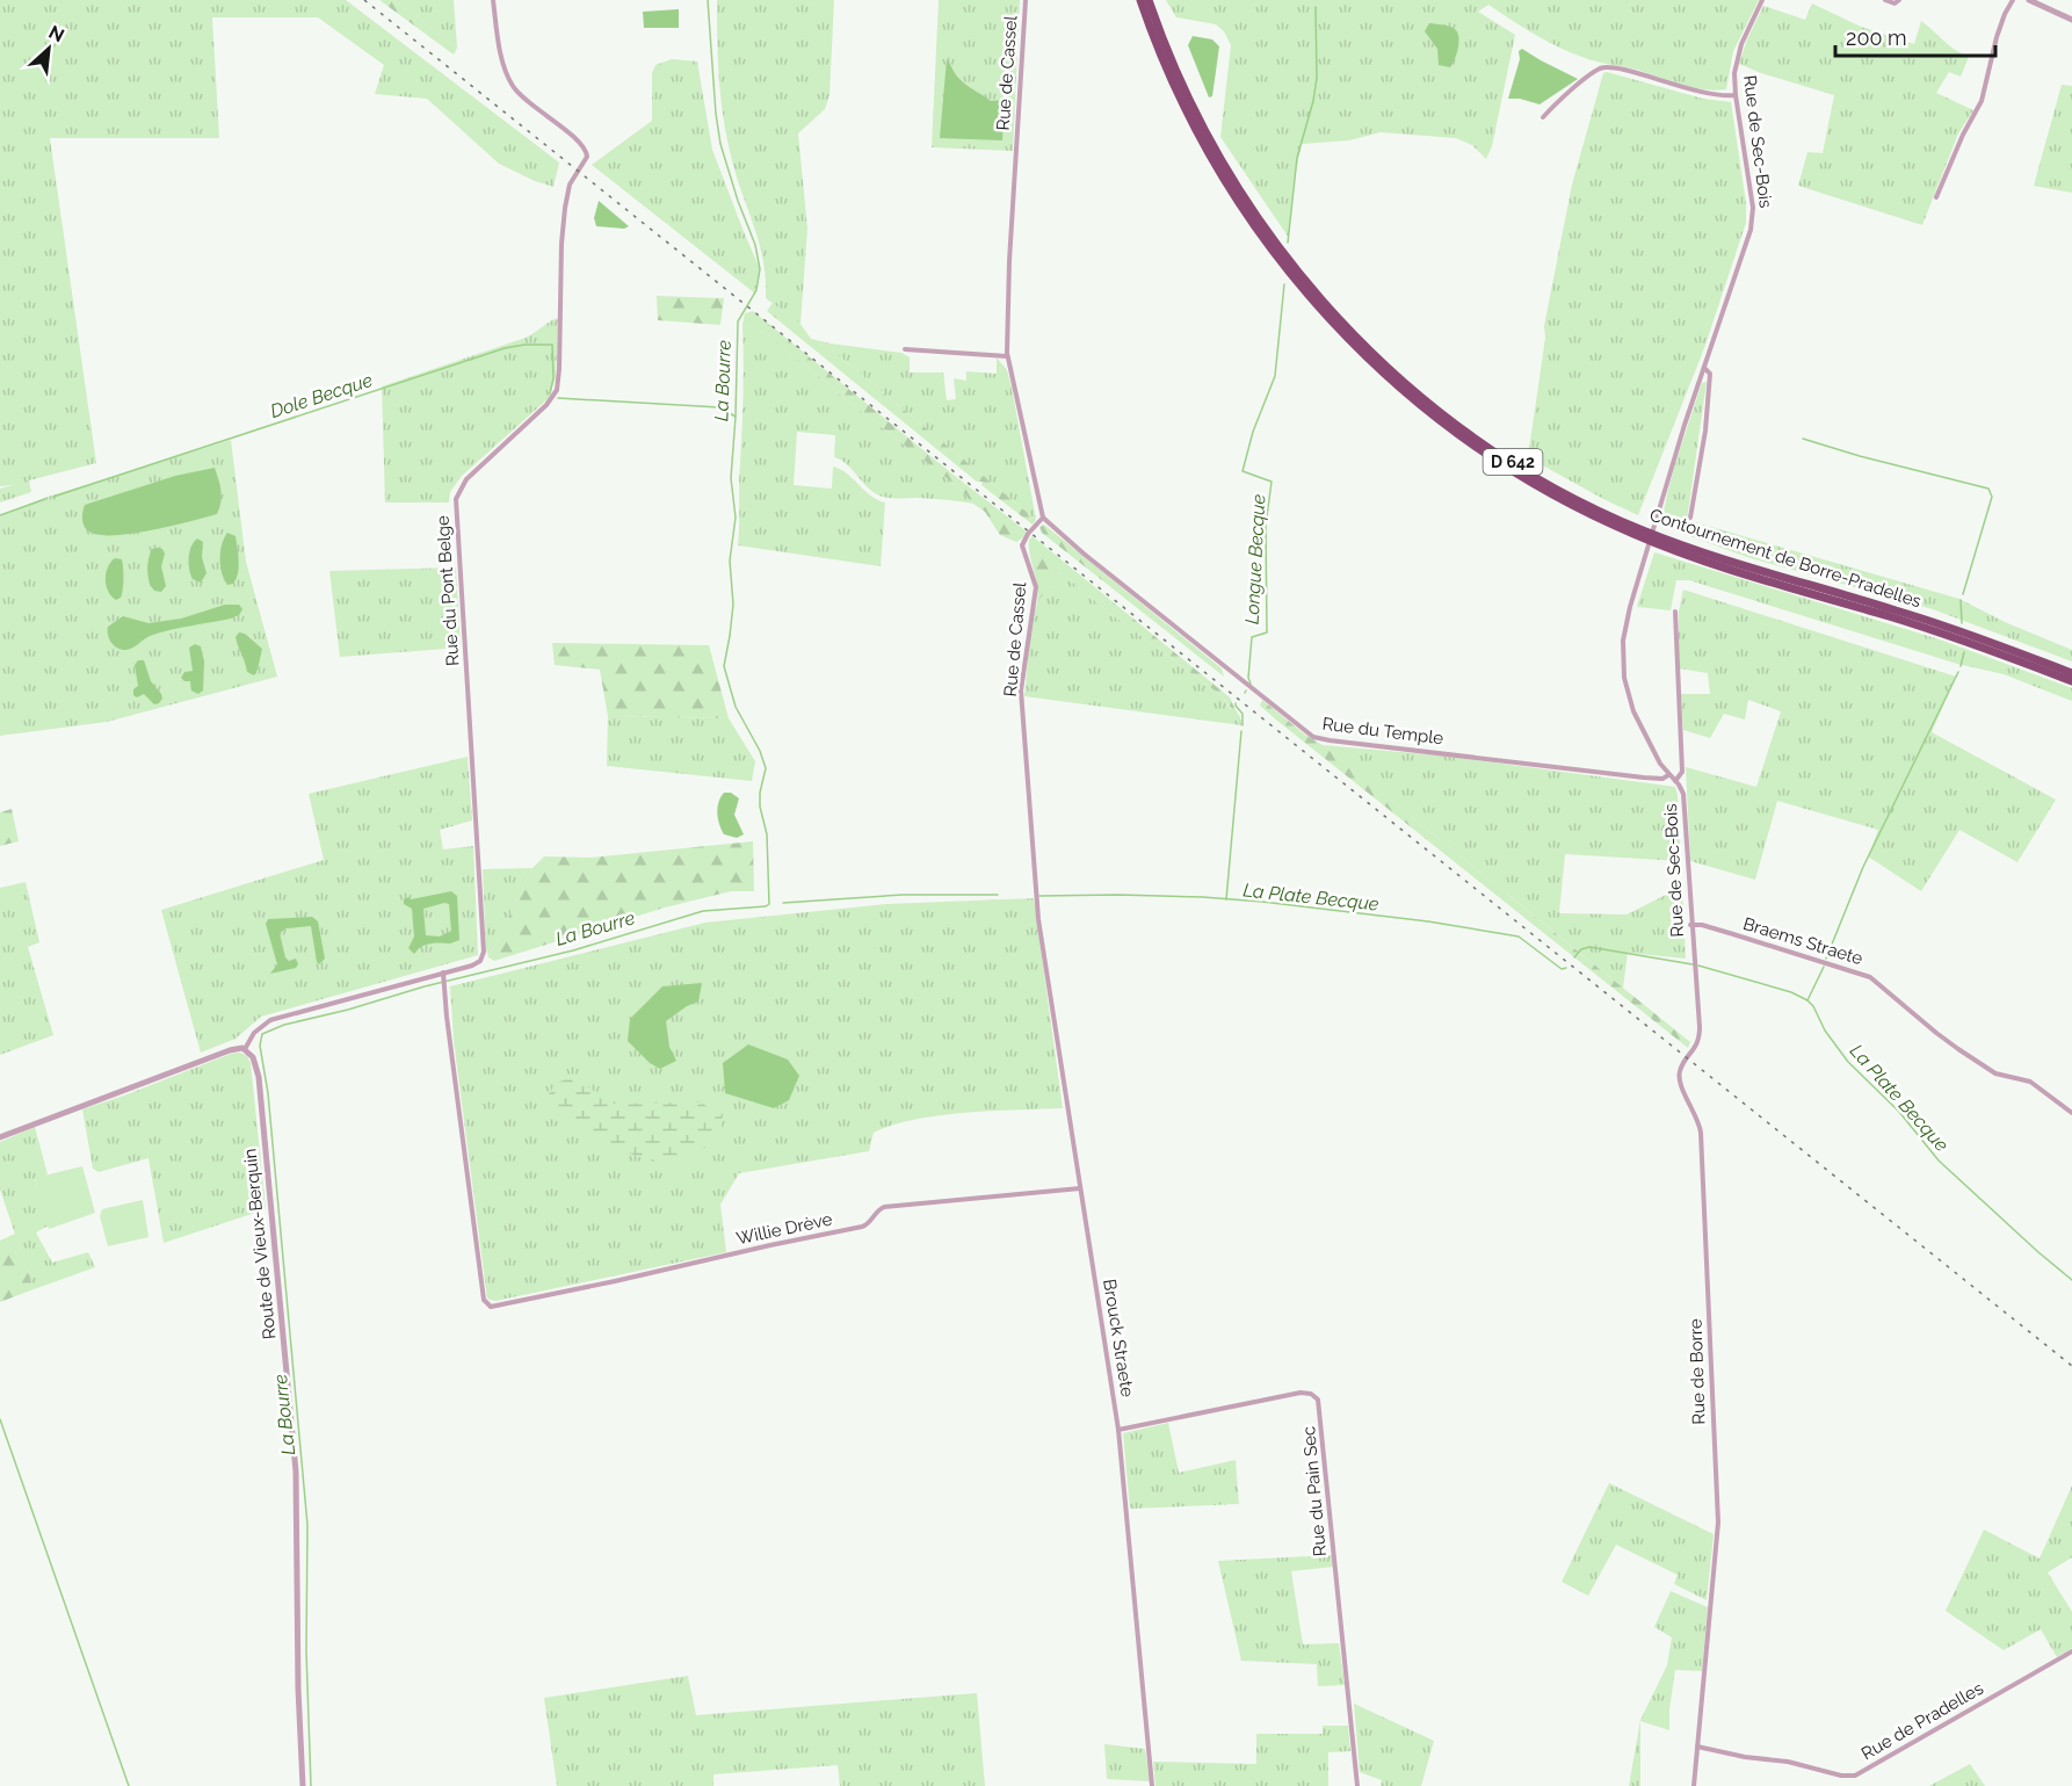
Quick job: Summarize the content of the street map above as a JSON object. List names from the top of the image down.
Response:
{
  "streets": {
    "highway": ["D 642", "Contournement de Borre-Pradelles"],
    "street": [
      "Rue de Cassel",
      "Rue de Sec-Bois",
      "Rue du Pont Belge",
      "Rue du Temple",
      "Braems Straete",
      "Willie Drève",
      "Route de Vieux-Berquin",
      "Brouck Straete",
      "Rue de Borre",
      "Rue du Pain Sec",
      "Rue de Pradelles"
    ]
  },
  "crossings": [
    ["Rue de Cassel", "Rue du Temple"],
    ["Rue de Cassel", "Brouck Straete"],
    ["Rue de Sec-Bois", "Rue du Temple"],
    ["Rue de Sec-Bois", "Braems Straete"],
    ["Rue de Sec-Bois", "Rue de Borre"],
    ["Rue du Pont Belge", "Willie Drève"],
    ["Rue du Pont Belge", "Route de Vieux-Berquin"],
    ["Willie Drève", "Brouck Straete"],
    ["Brouck Straete", "Rue du Pain Sec"],
    ["Rue de Borre", "Rue de Pradelles"]
  ],
  "water": [
    "La Bourre",
    "Dole Becque",
    "Longue Becque",
    "La Plate Becque"
  ],
  "scale_bar": "200 m",
  "north": "top right"
}
